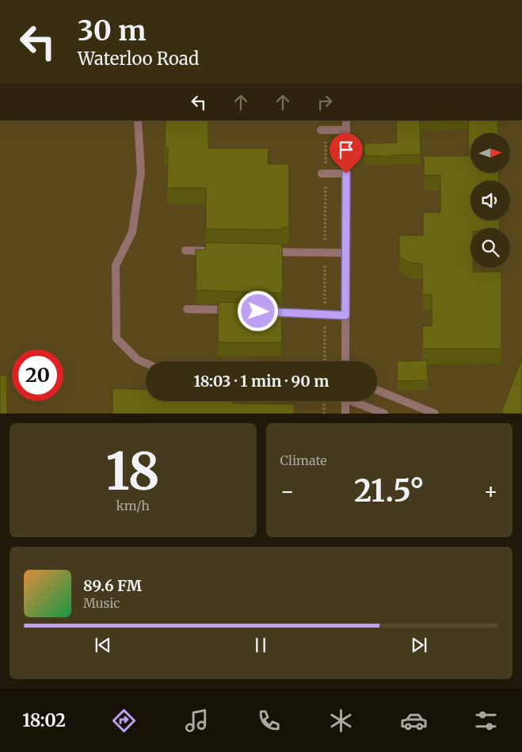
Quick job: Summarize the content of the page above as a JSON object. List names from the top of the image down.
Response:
{
  "north": "right",
  "page": {
    "turn": ["30 m", "Waterloo Road"],
    "limit": "20",
    "trip": "18:03 · 1 min · 90 m",
    "tile": [
      ["18", "km/h"],
      "Climate"
    ],
    "heat": ["−", "21.5°", "+"],
    "song": ["89.6 FM", "Music"],
    "tabs": "18:02"
  }
}
